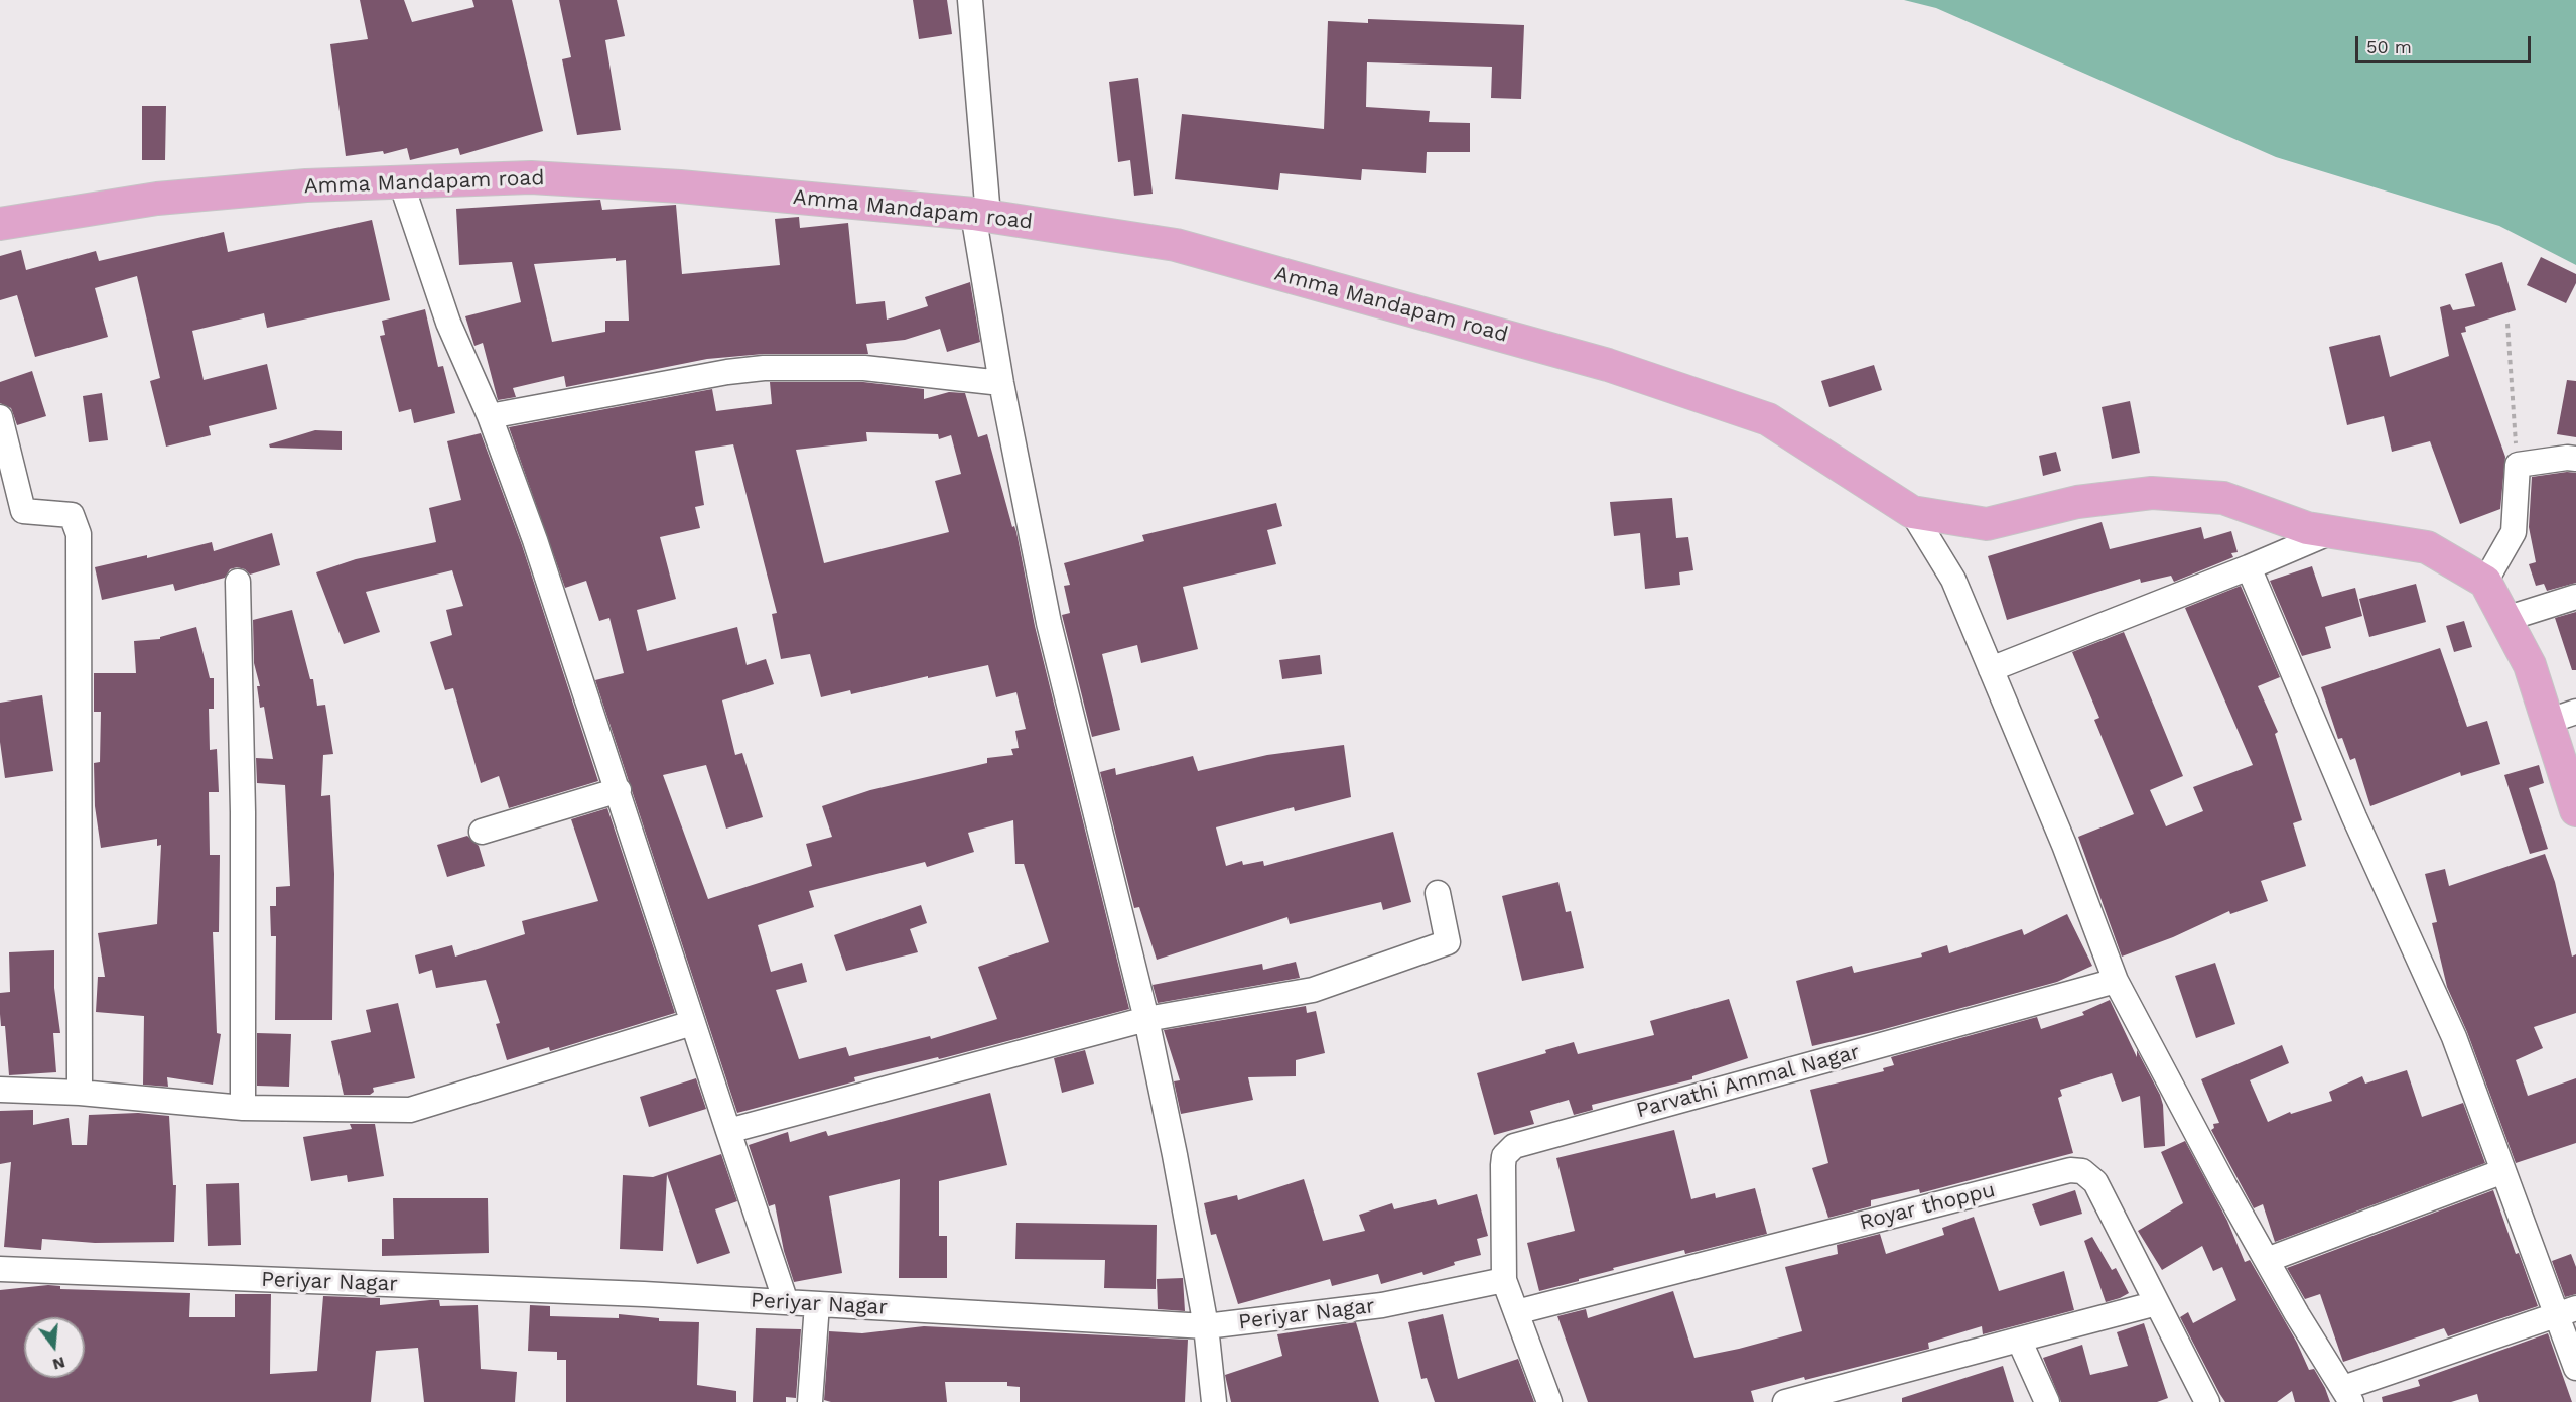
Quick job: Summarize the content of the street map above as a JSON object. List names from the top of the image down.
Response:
{
  "streets": {
    "main road": ["Amma Mandapam road"],
    "street": ["Parvathi Ammal Nagar", "Royar thoppu", "Periyar Nagar"]
  },
  "crossings": [
    ["Parvathi Ammal Nagar", "Periyar Nagar"]
  ],
  "scale_bar": "50 m",
  "north": "bottom"
}
